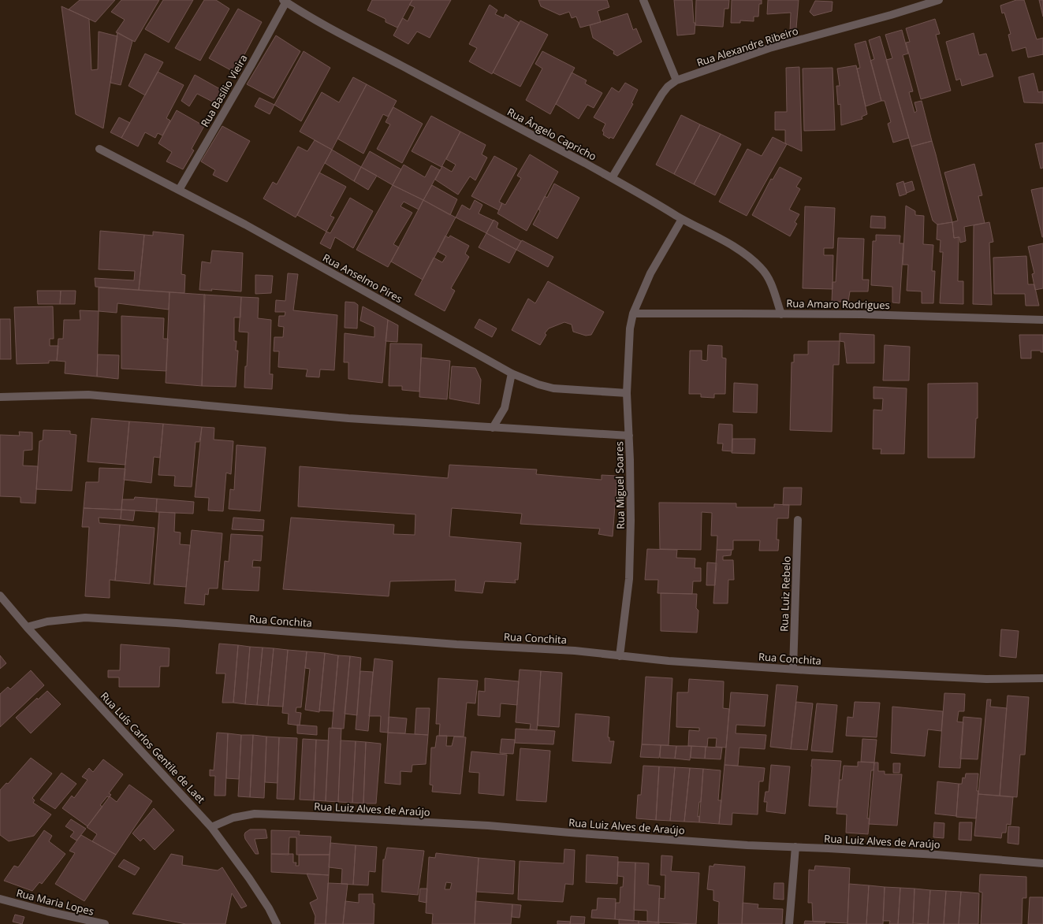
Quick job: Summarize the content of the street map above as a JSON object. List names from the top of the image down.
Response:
{
  "streets": {
    "street": [
      "Rua Alexandre Ribeiro",
      "Rua Basílio Vieira",
      "Rua Ângelo Capricho",
      "Rua Anselmo Pires",
      "Rua Amaro Rodrigues",
      "Rua Miguel Soares",
      "Rua Luiz Rebelo",
      "Rua Conchita",
      "Rua Luís Carlos Gentile de Laet",
      "Rua Luiz Alves de Araújo",
      "Rua Maria Lopes"
    ]
  },
  "crossings": [
    ["Rua Alexandre Ribeiro", "Rua Ângelo Capricho"],
    ["Rua Basílio Vieira", "Rua Ângelo Capricho"],
    ["Rua Basílio Vieira", "Rua Anselmo Pires"],
    ["Rua Ângelo Capricho", "Rua Amaro Rodrigues"],
    ["Rua Ângelo Capricho", "Rua Miguel Soares"],
    ["Rua Anselmo Pires", "Rua Miguel Soares"],
    ["Rua Amaro Rodrigues", "Rua Miguel Soares"],
    ["Rua Miguel Soares", "Rua Conchita"],
    ["Rua Luiz Rebelo", "Rua Conchita"],
    ["Rua Conchita", "Rua Luís Carlos Gentile de Laet"],
    ["Rua Luís Carlos Gentile de Laet", "Rua Luiz Alves de Araújo"]
  ]
}
